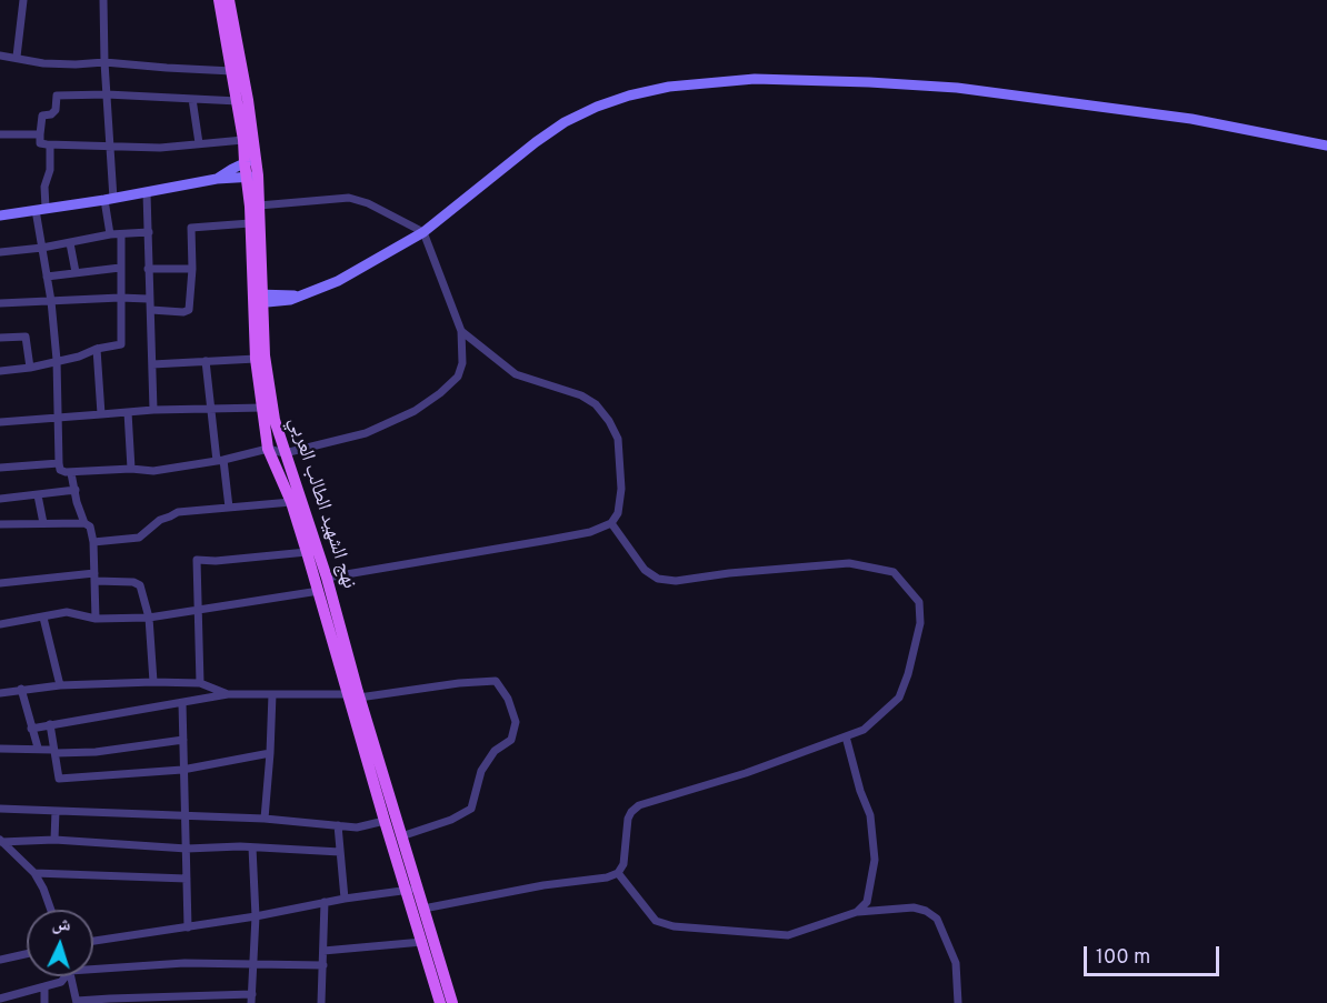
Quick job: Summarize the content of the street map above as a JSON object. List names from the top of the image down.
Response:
{
  "streets": {
    "main road": ["نهج الشهيد الطالب العربي"]
  },
  "scale_bar": "100 m",
  "north": "top"
}
